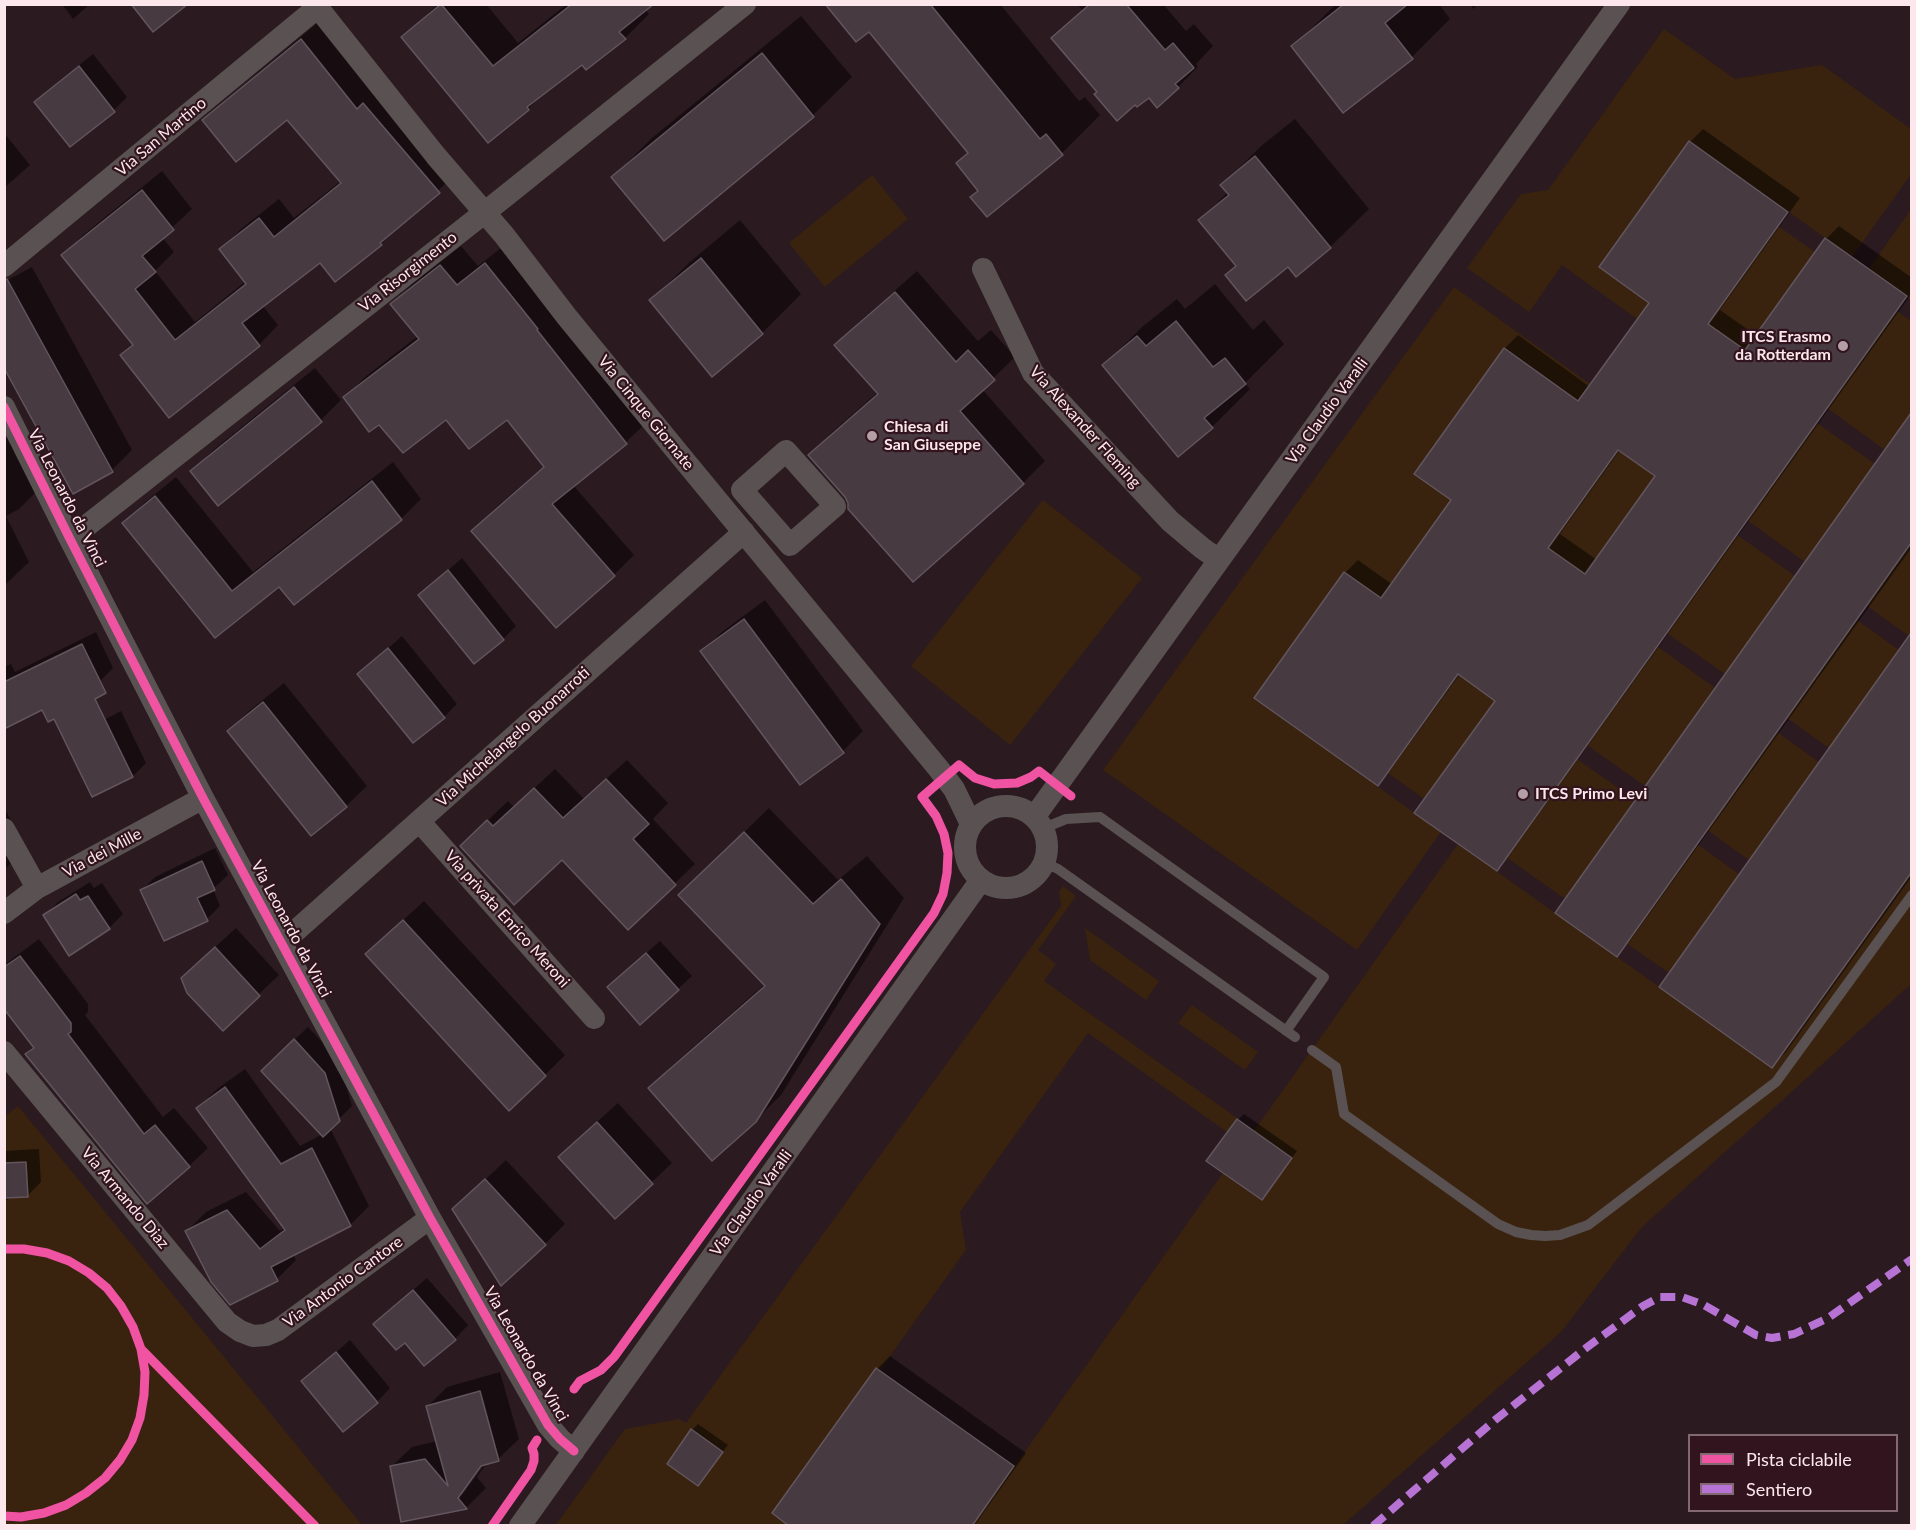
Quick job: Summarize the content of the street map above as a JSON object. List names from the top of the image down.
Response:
{
  "streets": {
    "street": [
      "Via San Martino",
      "Via Risorgimento",
      "Via Claudio Varalli",
      "Via Cinque Giornate",
      "Via Alexander Fleming",
      "Via Leonardo da Vinci",
      "Via Michelangelo Buonarroti",
      "Via dei Mille",
      "Via privata Enrico Meroni",
      "Via Armando Diaz",
      "Via Antonio Cantore"
    ]
  },
  "crossings": [
    ["Via San Martino", "Via Cinque Giornate"],
    ["Via Risorgimento", "Via Cinque Giornate"],
    ["Via Risorgimento", "Via Leonardo da Vinci"],
    ["Via Claudio Varalli", "Via Cinque Giornate"],
    ["Via Claudio Varalli", "Via Alexander Fleming"],
    ["Via Claudio Varalli", "Via Leonardo da Vinci"],
    ["Via Cinque Giornate", "Via Michelangelo Buonarroti"],
    ["Via Leonardo da Vinci", "Via Michelangelo Buonarroti"],
    ["Via Leonardo da Vinci", "Via dei Mille"],
    ["Via Leonardo da Vinci", "Via Antonio Cantore"],
    ["Via Michelangelo Buonarroti", "Via privata Enrico Meroni"],
    ["Via Armando Diaz", "Via Antonio Cantore"]
  ],
  "places": ["ITCS Erasmo da Rotterdam", "Chiesa di San Giuseppe", "ITCS Primo Levi"],
  "legend": ["Pista ciclabile", "Sentiero"]
}
